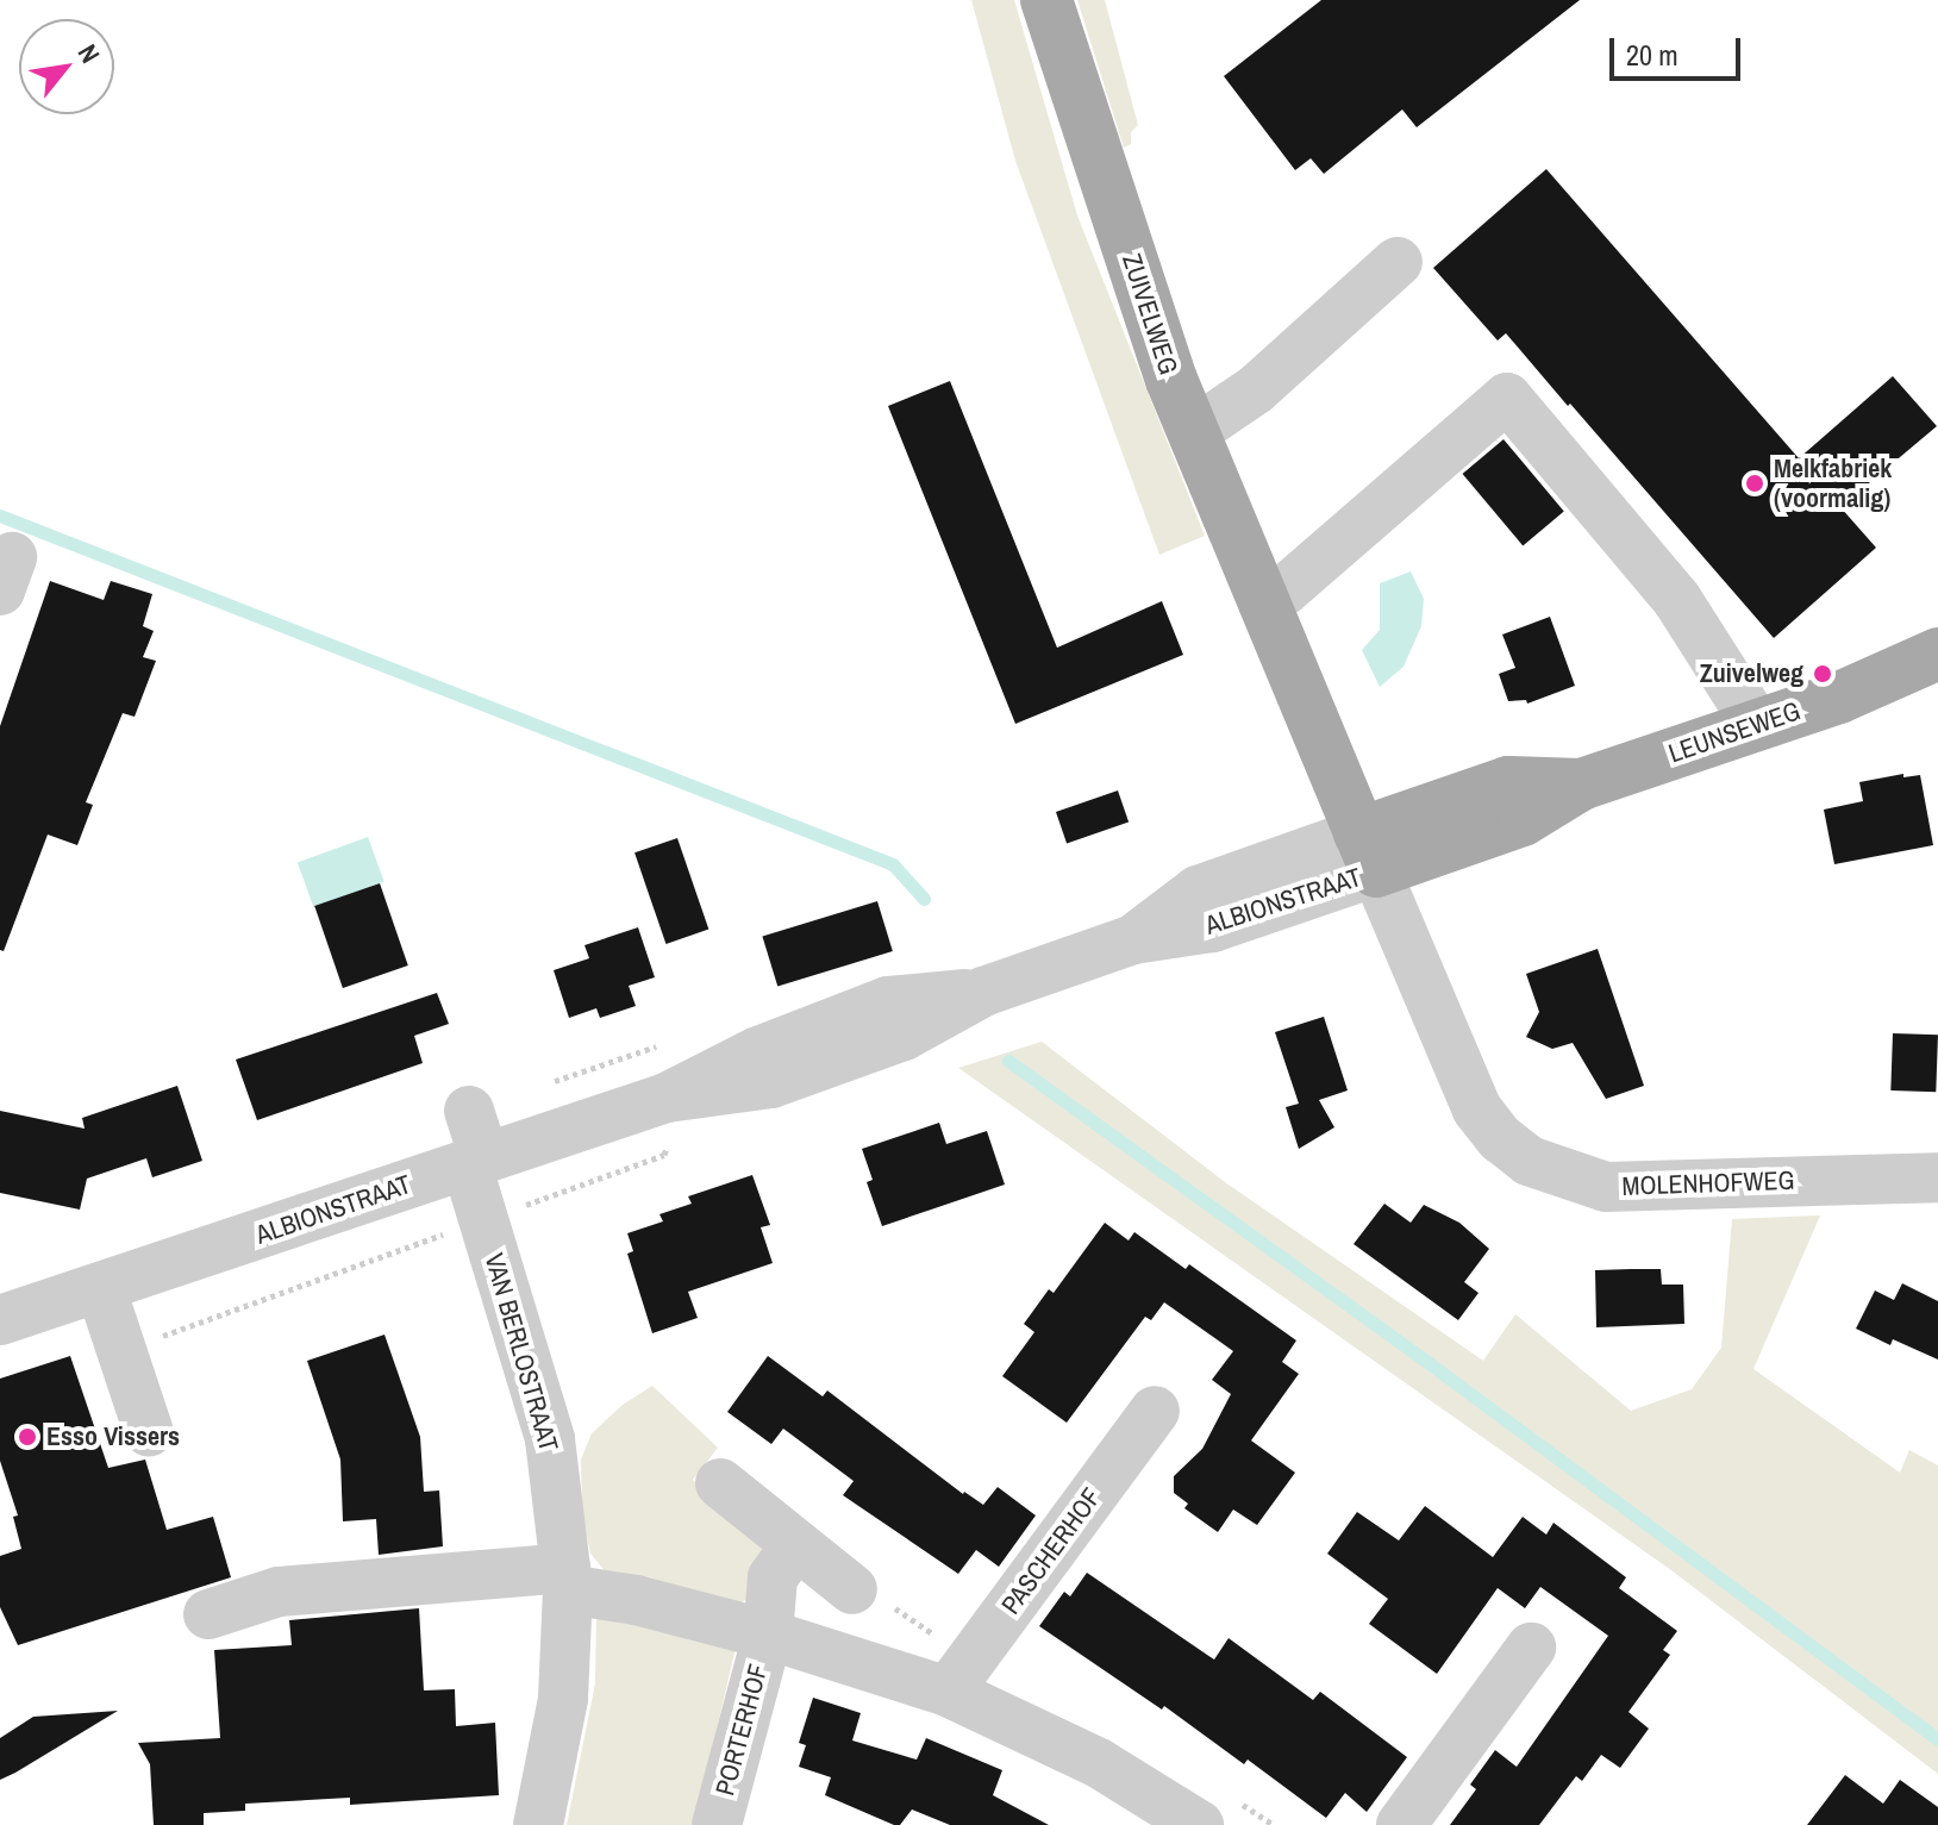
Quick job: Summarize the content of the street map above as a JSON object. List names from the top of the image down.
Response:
{
  "streets": {
    "main road": ["ZUIVELWEG", "LEUNSEWEG"],
    "street": [
      "ALBIONSTRAAT",
      "MOLENHOFWEG",
      "VAN BERLOSTRAAT",
      "PASCHERHOF",
      "PORTERHOF"
    ]
  },
  "crossings": [
    ["ZUIVELWEG", "LEUNSEWEG"],
    ["ZUIVELWEG", "ALBIONSTRAAT"],
    ["ZUIVELWEG", "MOLENHOFWEG"],
    ["LEUNSEWEG", "ALBIONSTRAAT"],
    ["LEUNSEWEG", "MOLENHOFWEG"],
    ["ALBIONSTRAAT", "MOLENHOFWEG"],
    ["ALBIONSTRAAT", "VAN BERLOSTRAAT"]
  ],
  "places": ["Melkfabriek (voormalig)", "Zuivelweg", "Esso Vissers"],
  "scale_bar": "20 m",
  "north": "top right"
}
